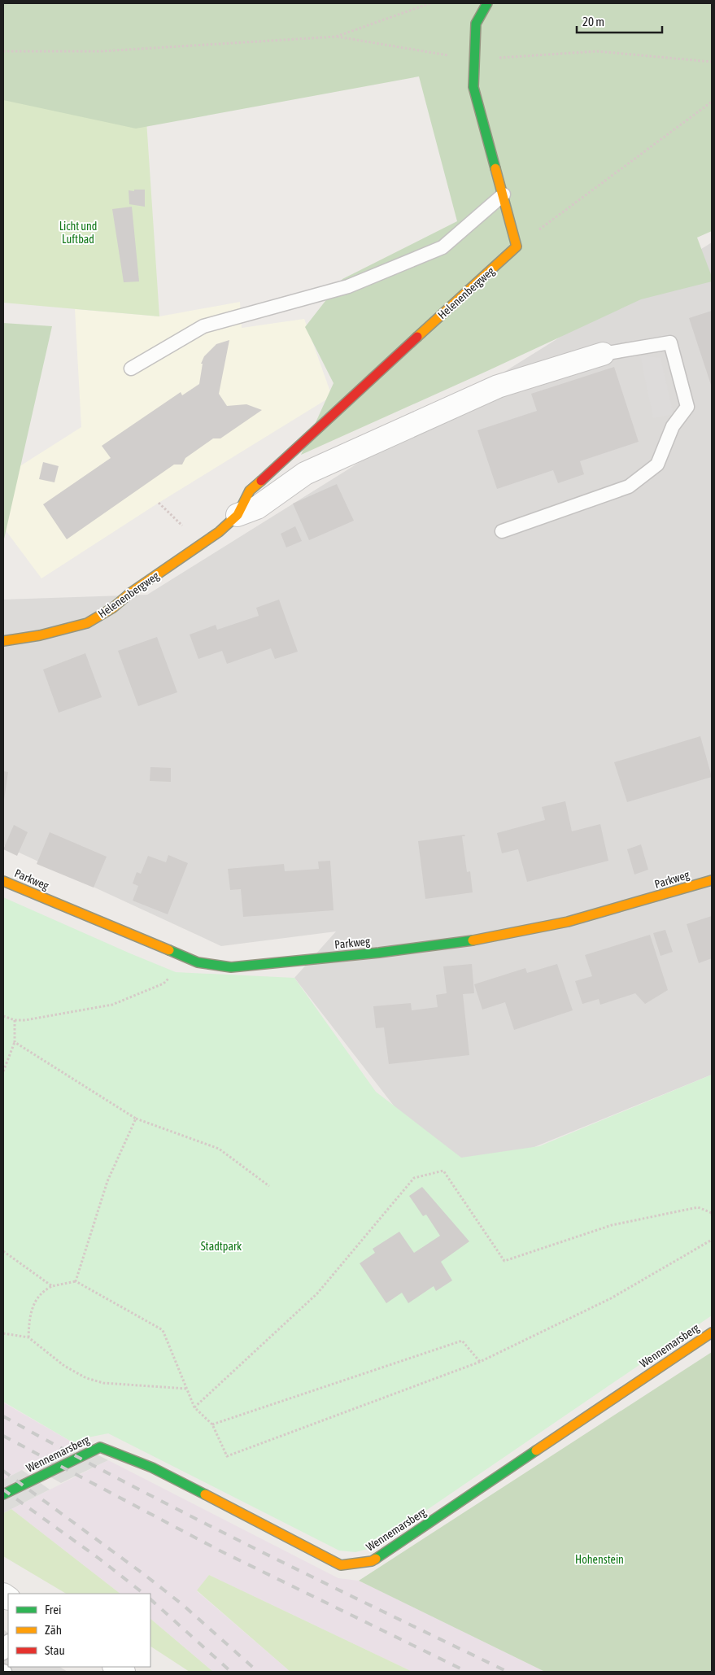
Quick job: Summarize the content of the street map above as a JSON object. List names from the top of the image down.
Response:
{
  "streets": {
    "street": ["Helenenbergweg", "Parkweg", "Wennemarsberg"]
  },
  "parks": ["Licht und Luftbad", "Stadtpark", "Hohenstein"],
  "legend": ["Frei", "Zäh", "Stau"],
  "scale_bar": "20 m"
}
